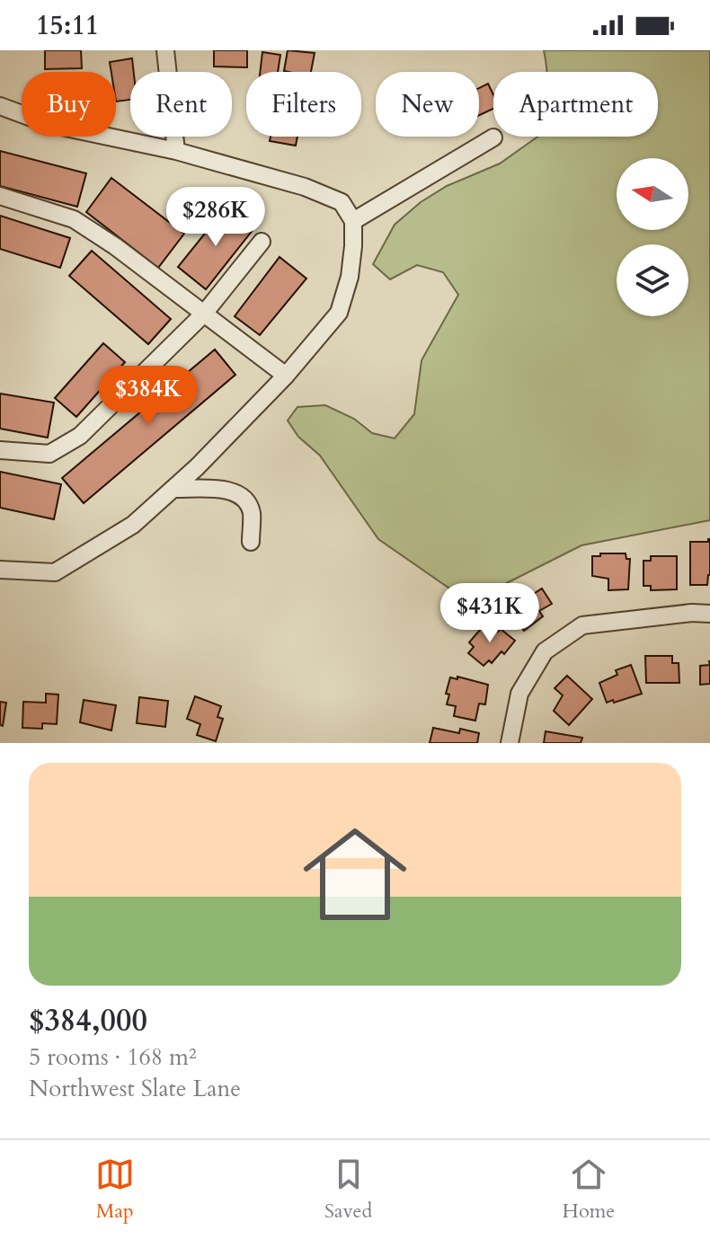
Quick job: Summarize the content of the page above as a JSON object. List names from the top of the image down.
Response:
{
  "north": "left",
  "page": {
    "status": "15:11",
    "chip": [
      "Buy",
      "Rent",
      "Filters",
      "New",
      "Apartment"
    ],
    "price": ["$286K", "$384K", "$431K"],
    "list": [
      {
        "name": "$384,000",
        "note": "5 rooms · 168 m² · Northwest Slate Lane"
      }
    ],
    "tabs": ["Map", "Saved", "Home"]
  }
}
